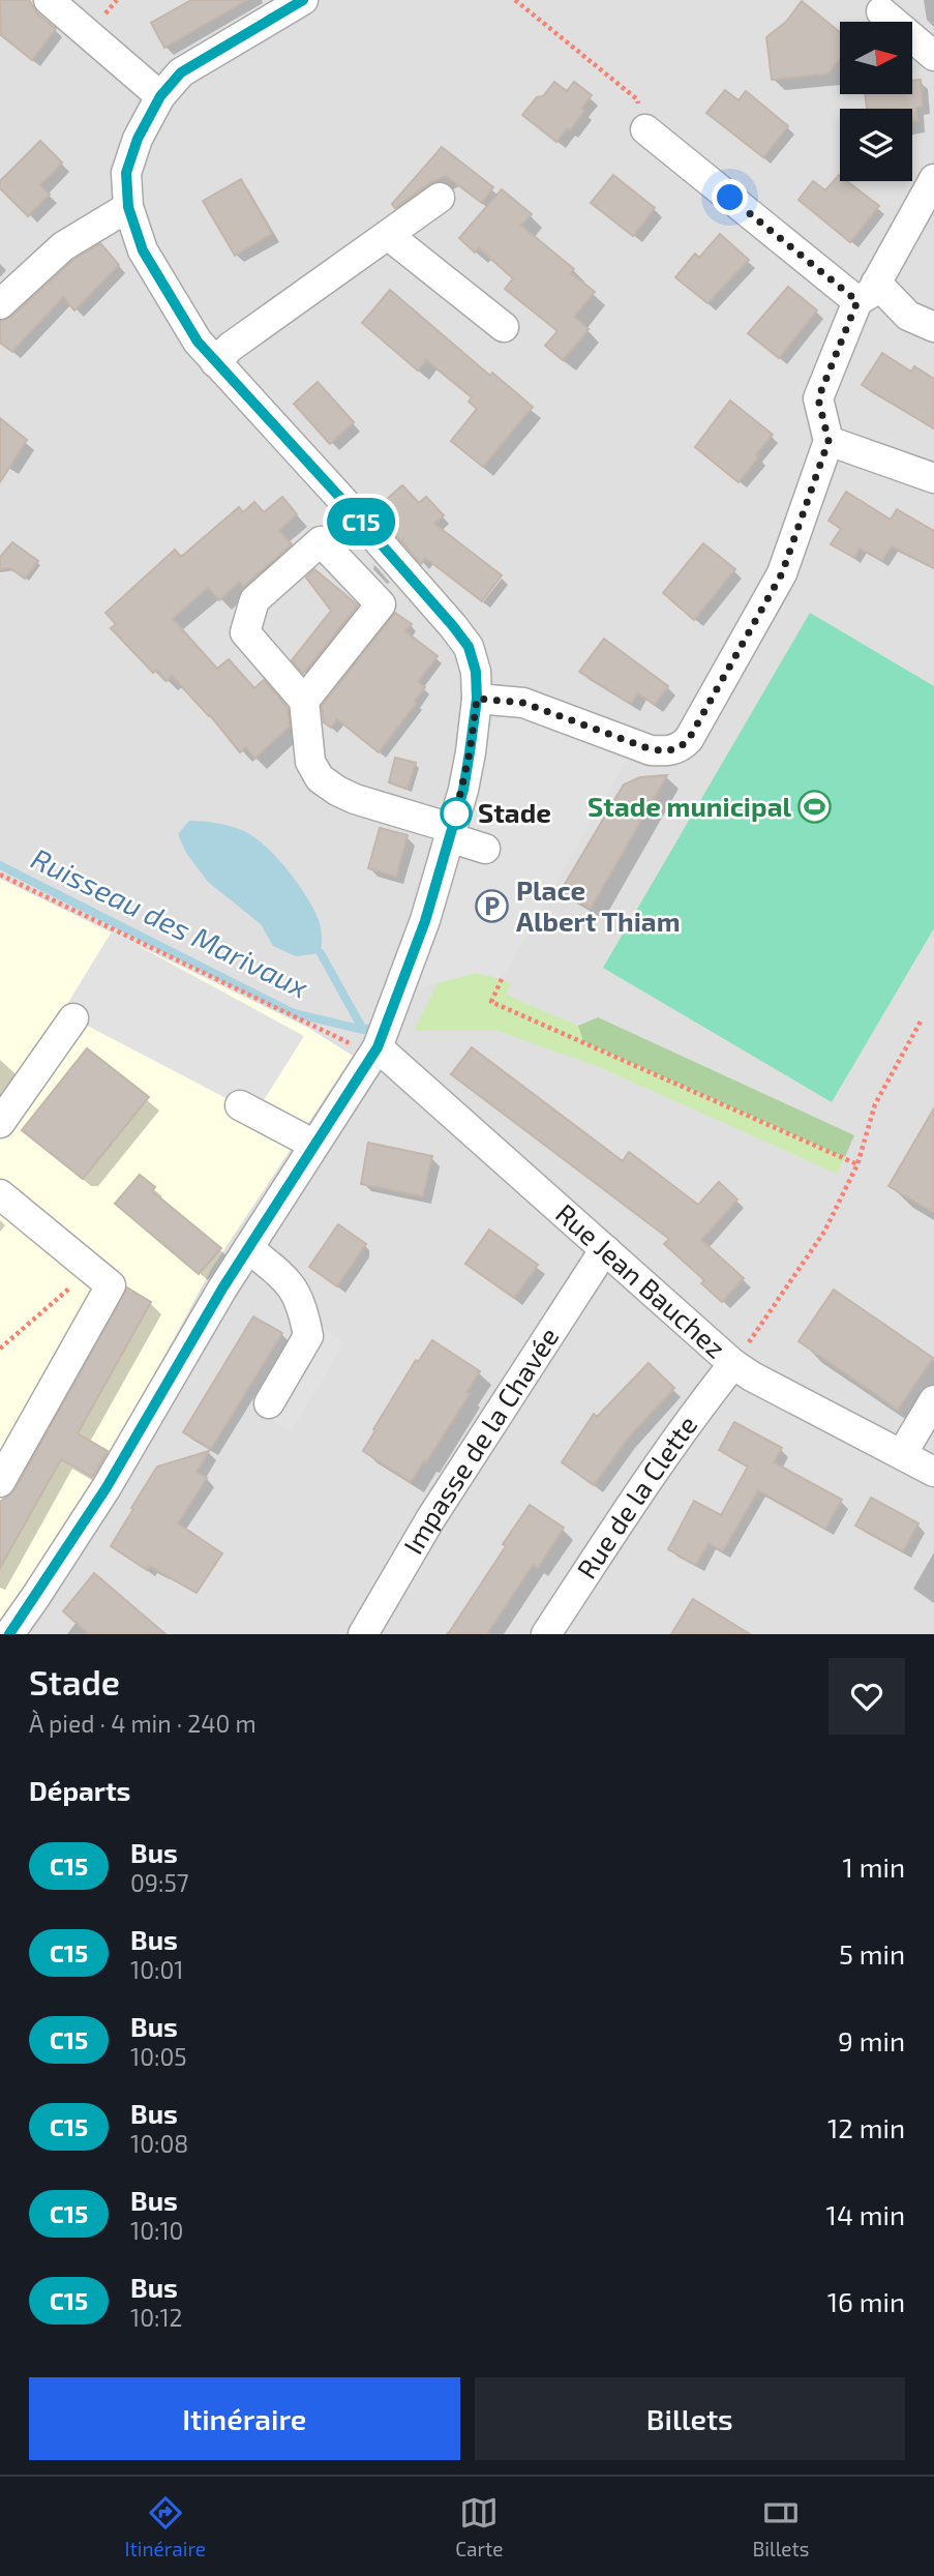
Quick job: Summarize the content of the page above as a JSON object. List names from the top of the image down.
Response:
{
  "streets": {
    "street": ["Rue Jean Bauchez", "Impasse de la Chavée", "Rue de la Clette"]
  },
  "crossings": [
    ["Rue Jean Bauchez", "Impasse de la Chavée"],
    ["Rue Jean Bauchez", "Rue de la Clette"]
  ],
  "water": ["Ruisseau des Marivaux"],
  "places": {
    "sports": ["Stade municipal"],
    "other": ["Stade"],
    "parking": ["Place Albert Thiam"]
  },
  "lines": ["bus line C15"],
  "north": "right",
  "page": {
    "on_map": "C15",
    "heading": [
      ["Stade", "À pied · 4 min · 240 m"],
      "Départs"
    ],
    "list": [
      {
        "mark": "C15",
        "name": "Bus",
        "note": "09:57",
        "value": "1 min"
      },
      {
        "mark": "C15",
        "name": "Bus",
        "note": "10:01",
        "value": "5 min"
      },
      {
        "mark": "C15",
        "name": "Bus",
        "note": "10:05",
        "value": "9 min"
      },
      {
        "mark": "C15",
        "name": "Bus",
        "note": "10:08",
        "value": "12 min"
      },
      {
        "mark": "C15",
        "name": "Bus",
        "note": "10:10",
        "value": "14 min"
      },
      {
        "mark": "C15",
        "name": "Bus",
        "note": "10:12",
        "value": "16 min"
      }
    ],
    "buttons": ["Itinéraire", "Billets"],
    "tabs": ["Itinéraire", "Carte", "Billets"]
  }
}
